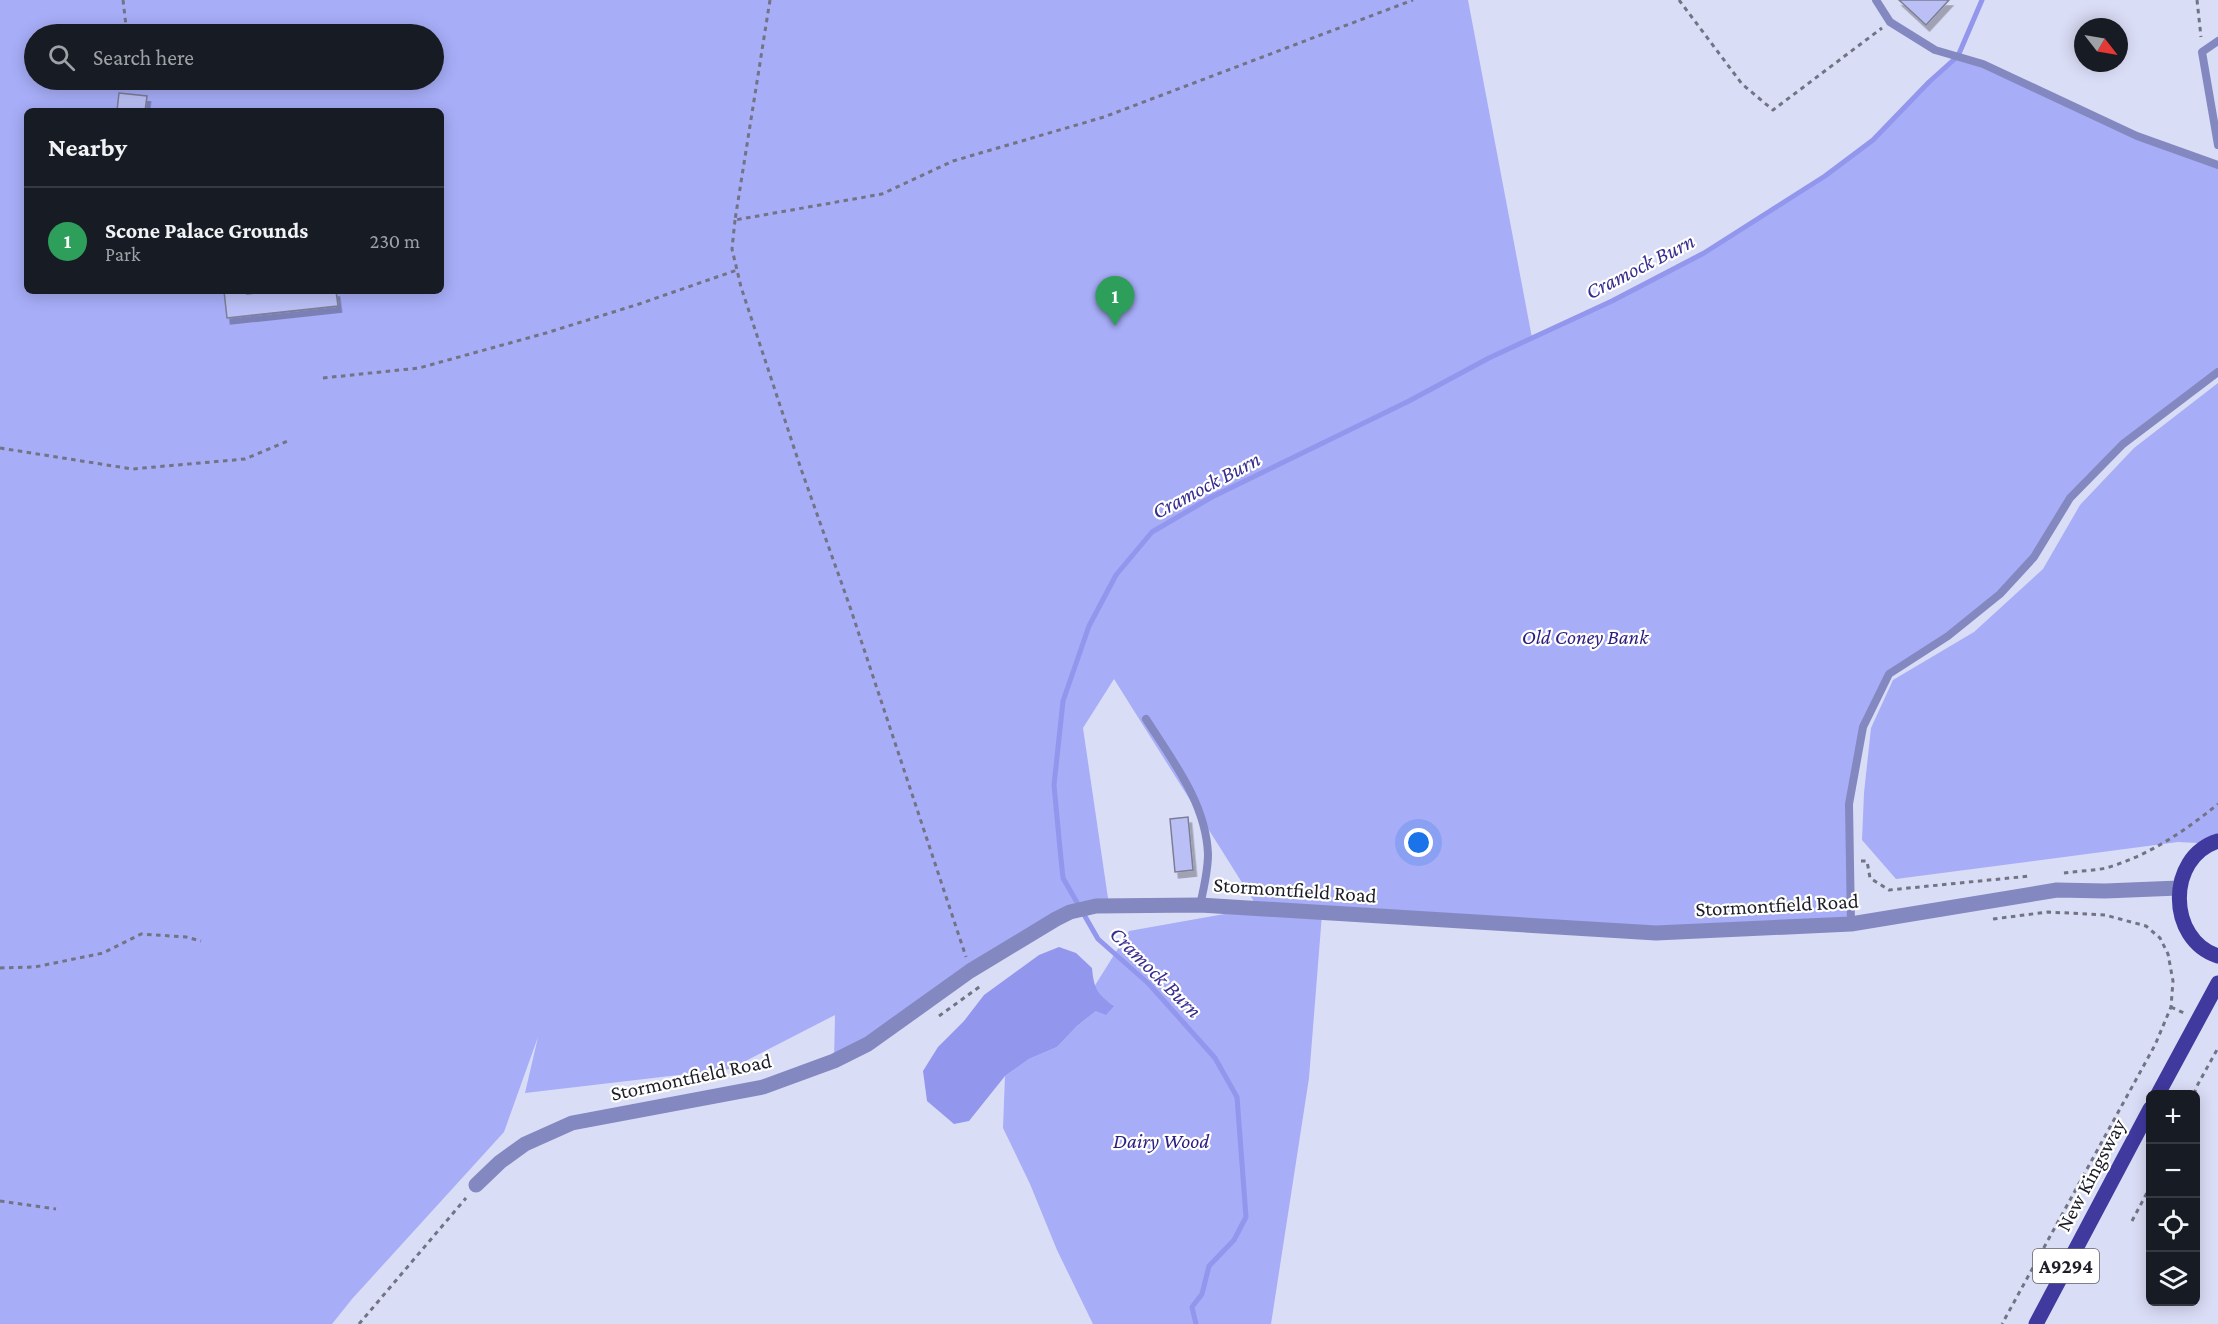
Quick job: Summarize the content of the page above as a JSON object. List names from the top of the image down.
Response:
{
  "streets": {
    "main road": ["New Kingsway", "A9294"],
    "street": ["Stormontfield Road"]
  },
  "water": ["Cramock Burn"],
  "parks": ["Old Coney Bank", "Dairy Wood"],
  "north": "bottom right",
  "page": {
    "search": "Search here",
    "heading": "Nearby",
    "list": [
      {
        "mark": "1",
        "name": "Scone Palace Grounds",
        "note": "Park",
        "value": "230 m"
      }
    ],
    "pins": "1",
    "map_buttons": ["+", "−"]
  }
}
